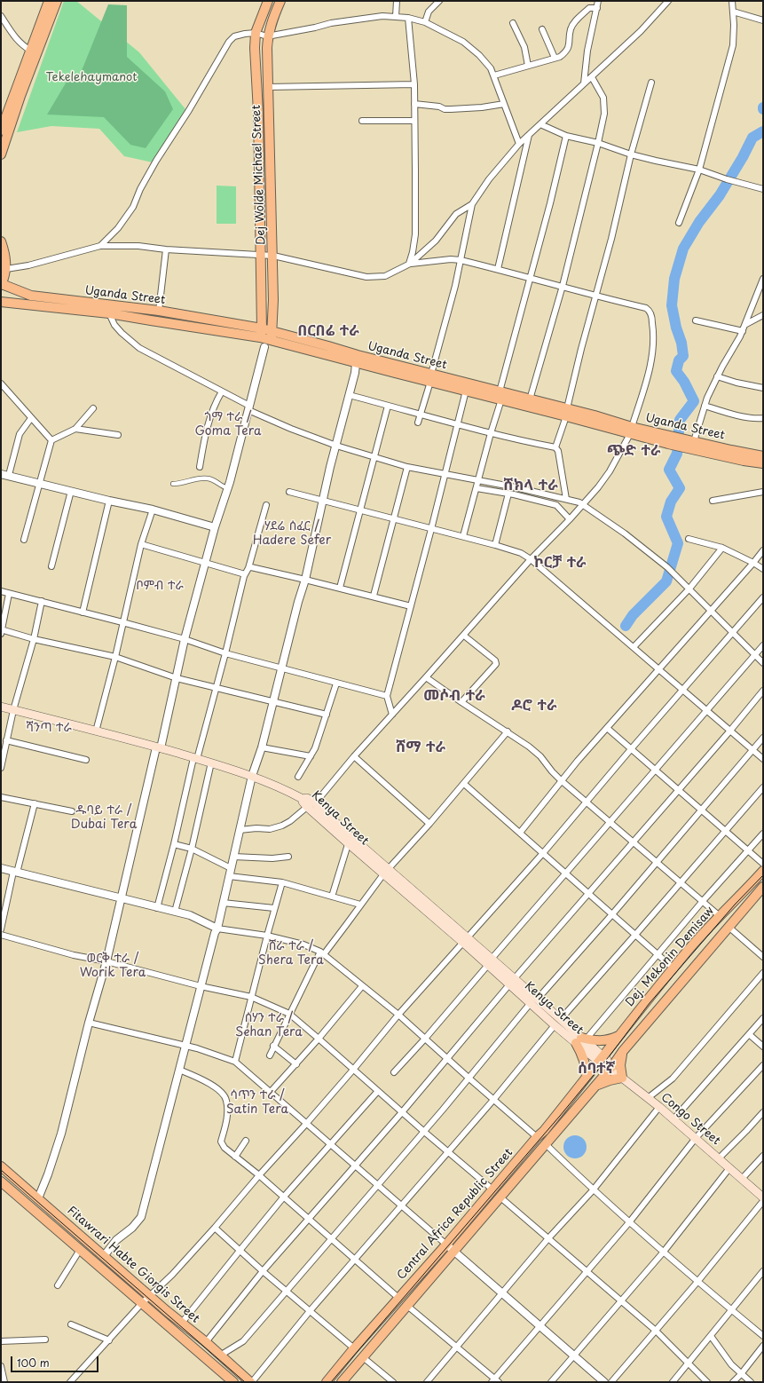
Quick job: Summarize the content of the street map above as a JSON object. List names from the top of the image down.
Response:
{
  "streets": {
    "main road": [
      "Dej Wolde Michael Street",
      "Uganda Street",
      "Kenya Street",
      "Dej. Mekonin Demisaw",
      "Congo Street",
      "Central Africa Republic Street",
      "Fitawrari Habte Giorgis Street"
    ]
  },
  "crossings": [
    ["Dej Wolde Michael Street", "Uganda Street"],
    ["Kenya Street", "Congo Street"],
    ["Dej. Mekonin Demisaw", "Congo Street"],
    ["Dej. Mekonin Demisaw", "Central Africa Republic Street"],
    ["Congo Street", "Central Africa Republic Street"]
  ],
  "districts": [
    "በርበሬ ተራ",
    "ጎማ ተራ / Goma Tera",
    "ጭድ ተራ",
    "ሸክላ ተራ",
    "ሃደሬ ሰፈር / Hadere Sefer",
    "ኮርቻ ተራ",
    "ቦምብ ተራ",
    "መሶብ ተራ",
    "ዶሮ ተራ",
    "ሻንጣ ተራ",
    "ሸማ ተራ",
    "ዱባይ ተራ / Dubai Tera",
    "ሸራ ተራ / Shera Tera",
    "ወርቅ ተራ / Worik Tera",
    "ሰሃን ተራ / Sehan Tera",
    "ሰባተኛ",
    "ሳጥን ተራ / Satin Tera"
  ],
  "parks": ["Tekelehaymanot"],
  "scale_bar": "100 m"
}
